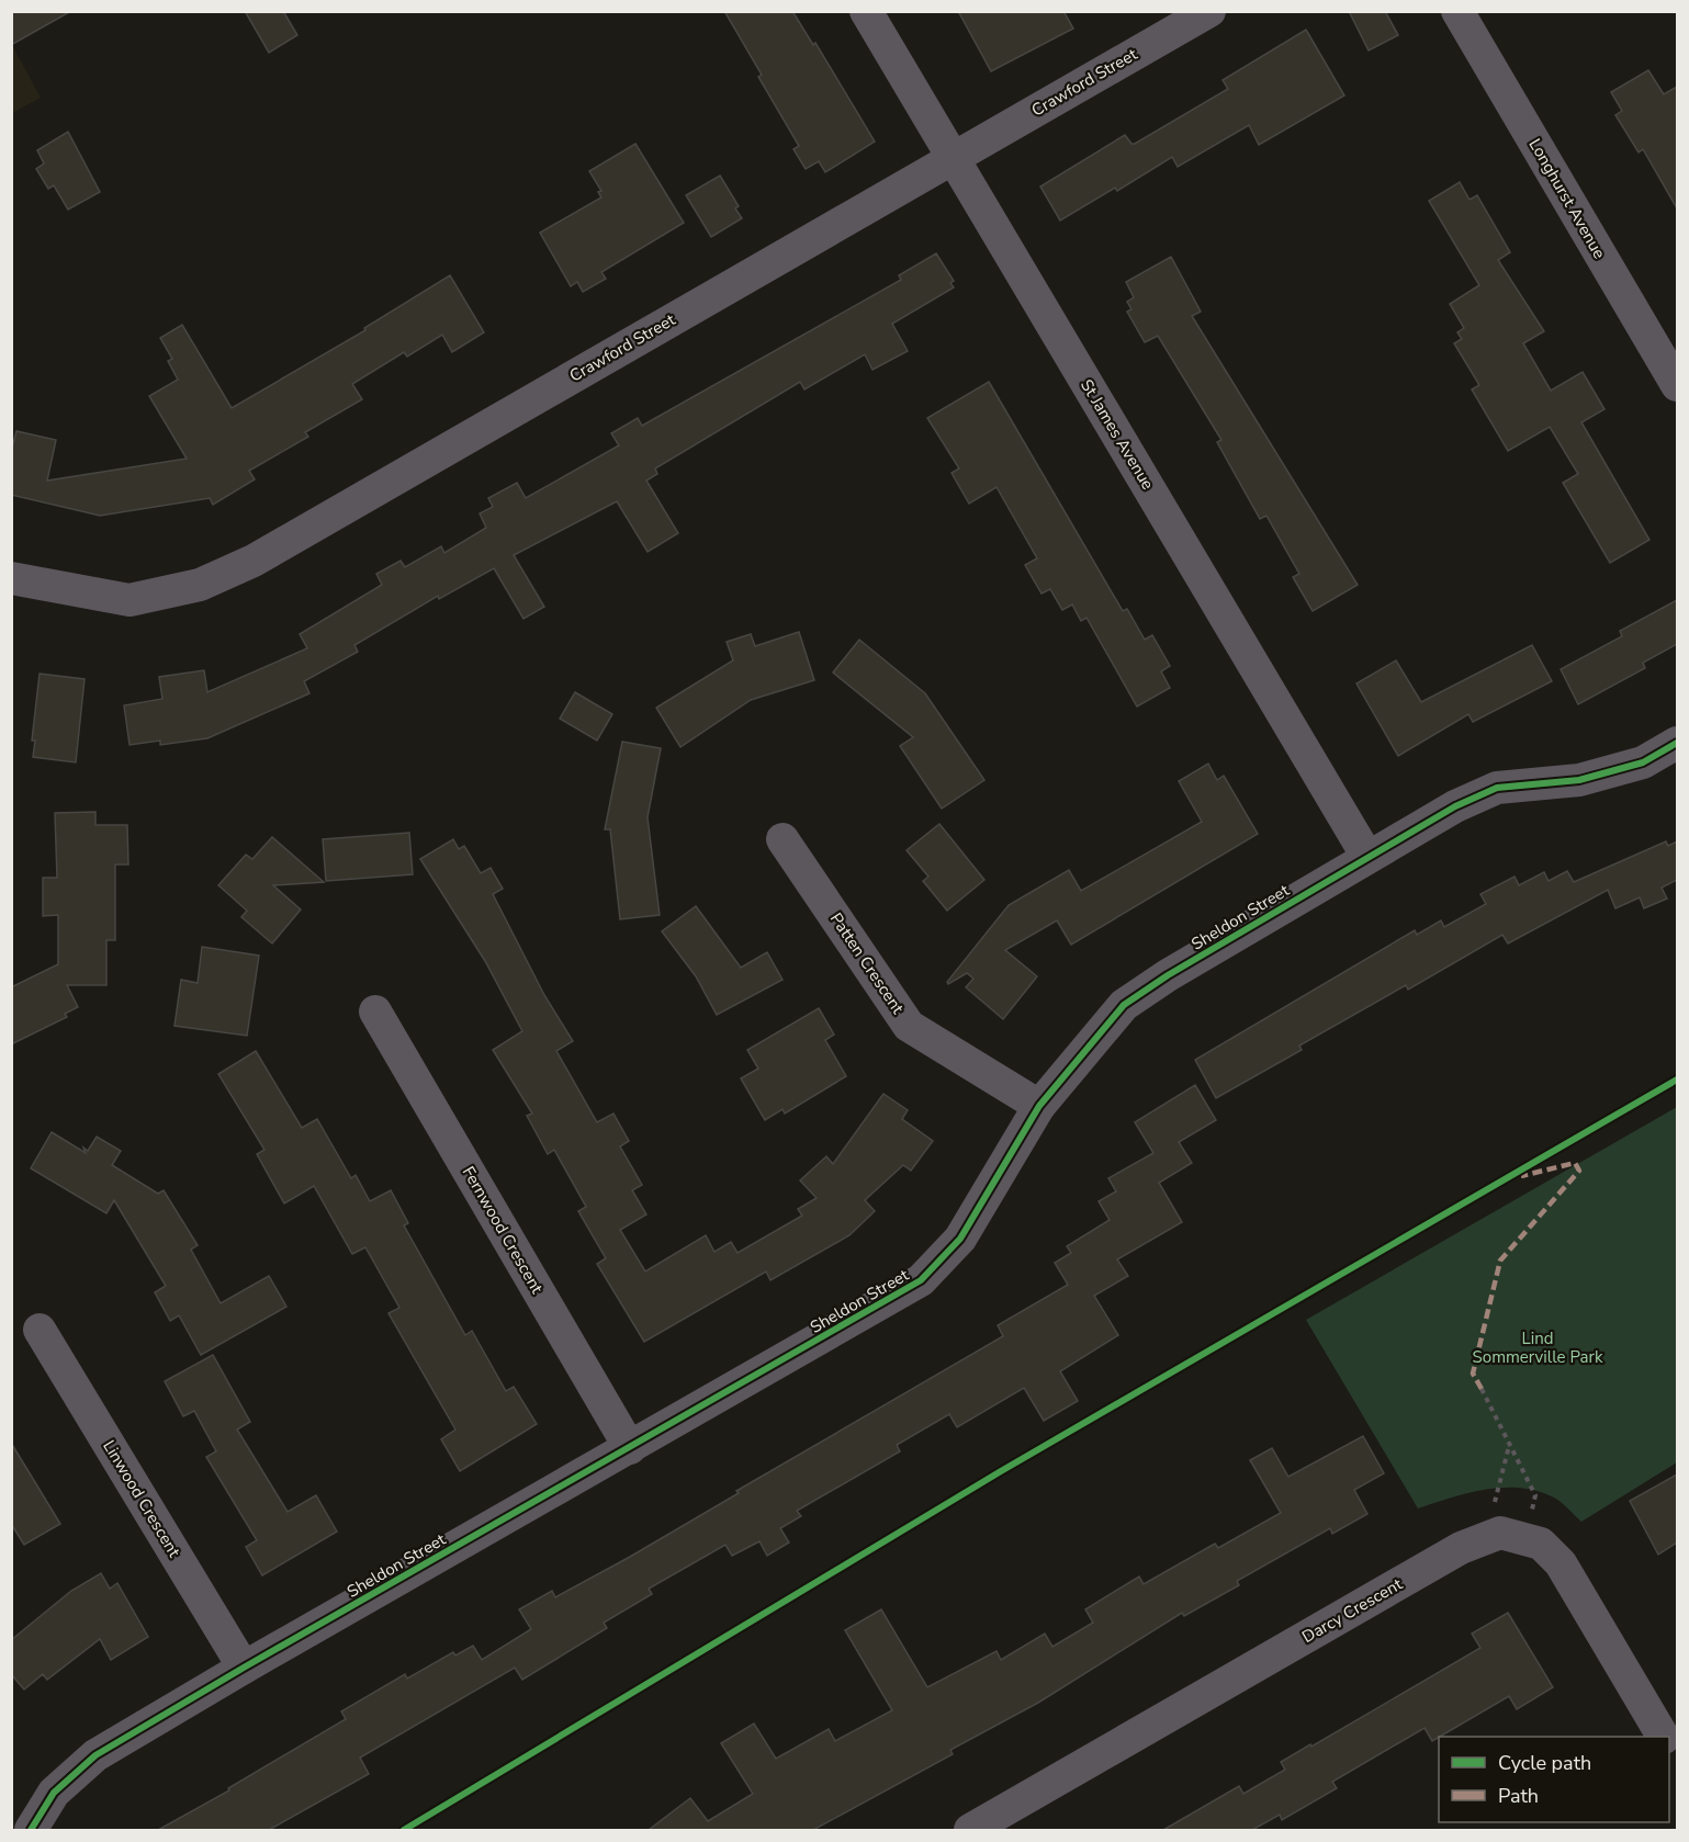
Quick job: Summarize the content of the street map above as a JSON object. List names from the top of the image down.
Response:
{
  "streets": {
    "street": [
      "Crawford Street",
      "Longhurst Avenue",
      "St James Avenue",
      "Sheldon Street",
      "Patten Crescent",
      "Fernwood Crescent",
      "Linwood Crescent",
      "Darcy Crescent"
    ]
  },
  "crossings": [
    ["Crawford Street", "St James Avenue"],
    ["St James Avenue", "Sheldon Street"],
    ["Sheldon Street", "Patten Crescent"],
    ["Sheldon Street", "Fernwood Crescent"],
    ["Sheldon Street", "Linwood Crescent"]
  ],
  "parks": ["Lind Sommerville Park"],
  "legend": ["Cycle path", "Path"]
}
